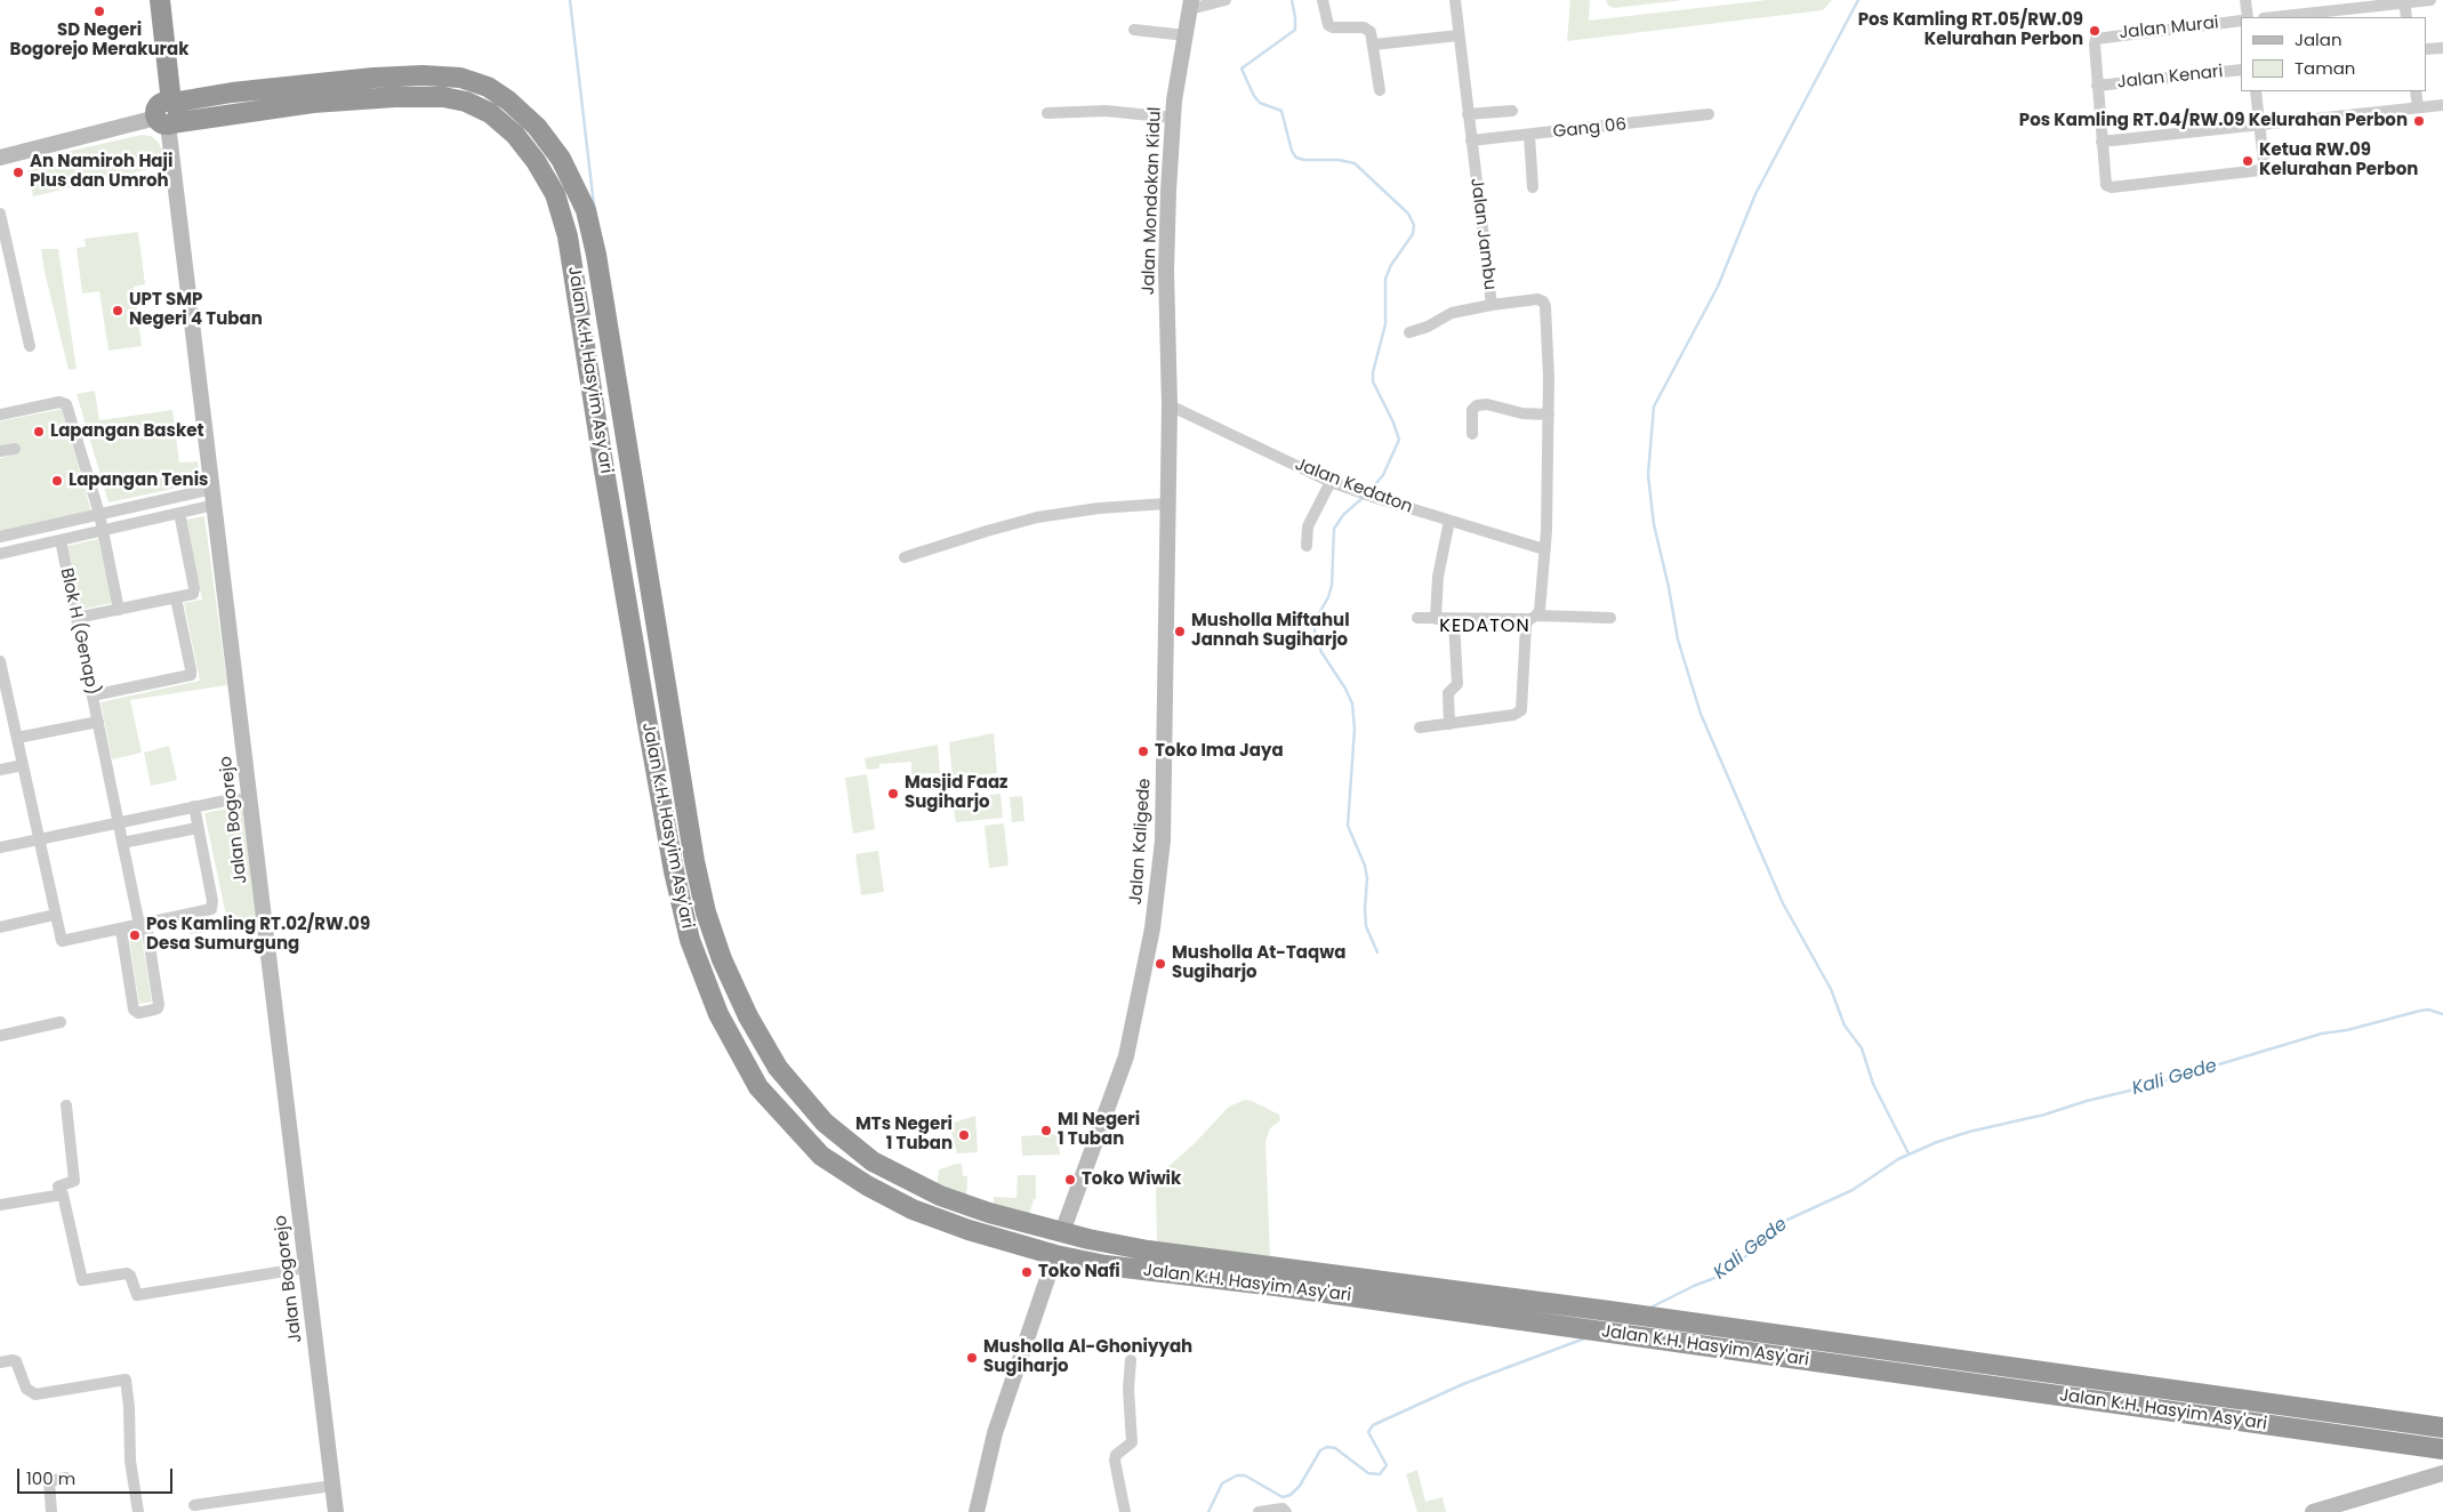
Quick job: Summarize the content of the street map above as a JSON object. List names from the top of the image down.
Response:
{
  "streets": {
    "highway": ["Jalan K.H. Hasyim Asy'ari"],
    "street": [
      "Jalan Murai",
      "Jalan Kenari",
      "Gang 06",
      "Jalan Mondokan Kidul",
      "Jalan Jambu",
      "Jalan Kedaton",
      "Blok H (Genap)",
      "Jalan Bogorejo",
      "Jalan Kaligede"
    ]
  },
  "crossings": [
    ["Jalan Murai", "Jalan Kenari"],
    ["Gang 06", "Jalan Jambu"],
    ["Jalan Mondokan Kidul", "Jalan Kedaton"],
    ["Jalan Mondokan Kidul", "Jalan Kaligede"],
    ["Jalan Jambu", "Jalan Kedaton"],
    ["Jalan K.H. Hasyim Asy'ari", "Jalan Bogorejo"],
    ["Jalan K.H. Hasyim Asy'ari", "Jalan Kaligede"],
    ["Jalan Kedaton", "Jalan Kaligede"]
  ],
  "districts": ["KEDATON"],
  "water": ["Kali Gede"],
  "places": [
    "SD Negeri Bogorejo Merakurak",
    "Pos Kamling RT.05/RW.09 Kelurahan Perbon",
    "Pos Kamling RT.04/RW.09 Kelurahan Perbon",
    "Ketua RW.09 Kelurahan Perbon",
    "An Namiroh Haji Plus dan Umroh",
    "UPT SMP Negeri 4 Tuban",
    "Lapangan Basket",
    "Lapangan Tenis",
    "Musholla Miftahul Jannah Sugiharjo",
    "Toko Ima Jaya",
    "Masjid Faaz Sugiharjo",
    "Pos Kamling RT.02/RW.09 Desa Sumurgung",
    "Musholla At-Taqwa Sugiharjo",
    "MI Negeri 1 Tuban",
    "MTs Negeri 1 Tuban",
    "Toko Wiwik",
    "Toko Nafi",
    "Musholla Al-Ghoniyyah Sugiharjo"
  ],
  "legend": ["Jalan", "Taman"],
  "scale_bar": "100 m"
}
